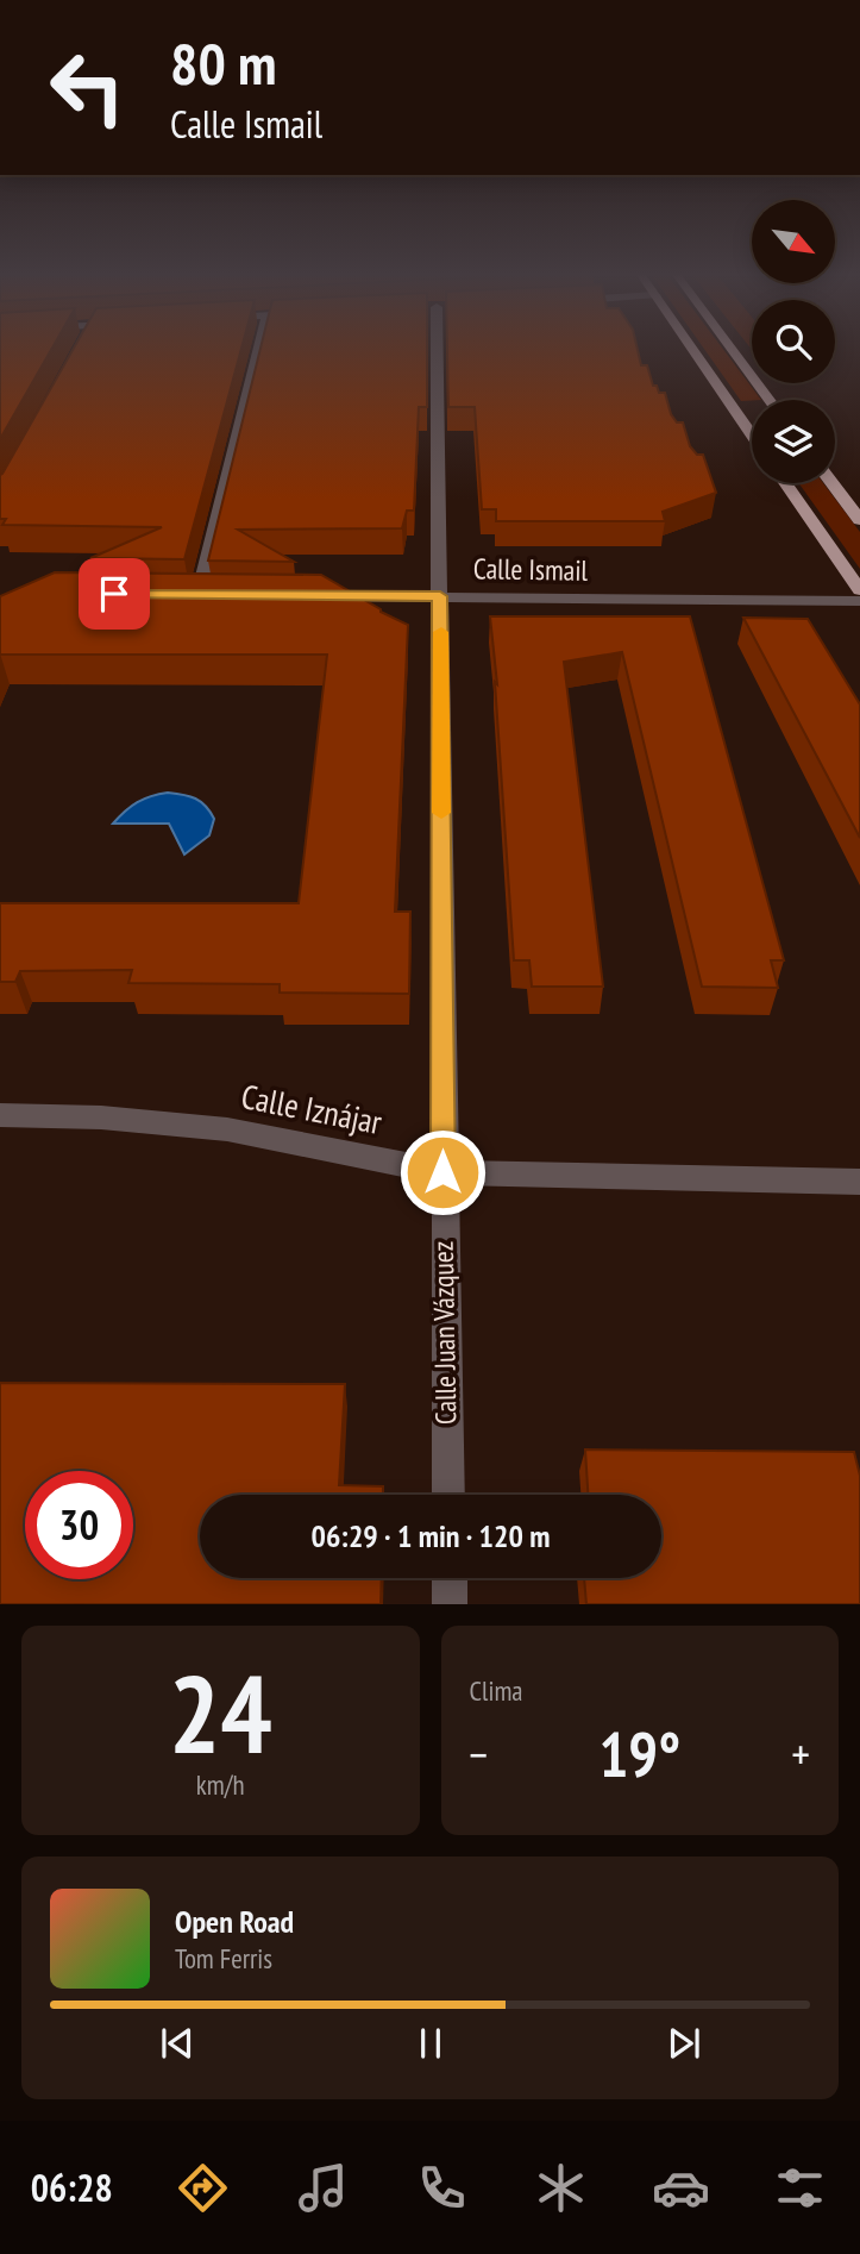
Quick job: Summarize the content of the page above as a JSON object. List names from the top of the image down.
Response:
{
  "streets": {
    "street": ["Calle Ismail", "Calle Iznájar", "Calle Juan Vázquez"]
  },
  "crossings": [
    ["Calle Ismail", "Calle Juan Vázquez"],
    ["Calle Iznájar", "Calle Juan Vázquez"]
  ],
  "north": "bottom right",
  "page": {
    "turn": ["80 m", "Calle Ismail"],
    "limit": "30",
    "trip": "06:29 · 1 min · 120 m",
    "tile": [
      ["24", "km/h"],
      "Clima"
    ],
    "heat": ["−", "19°", "+"],
    "song": ["Open Road", "Tom Ferris"],
    "tabs": "06:28"
  }
}
